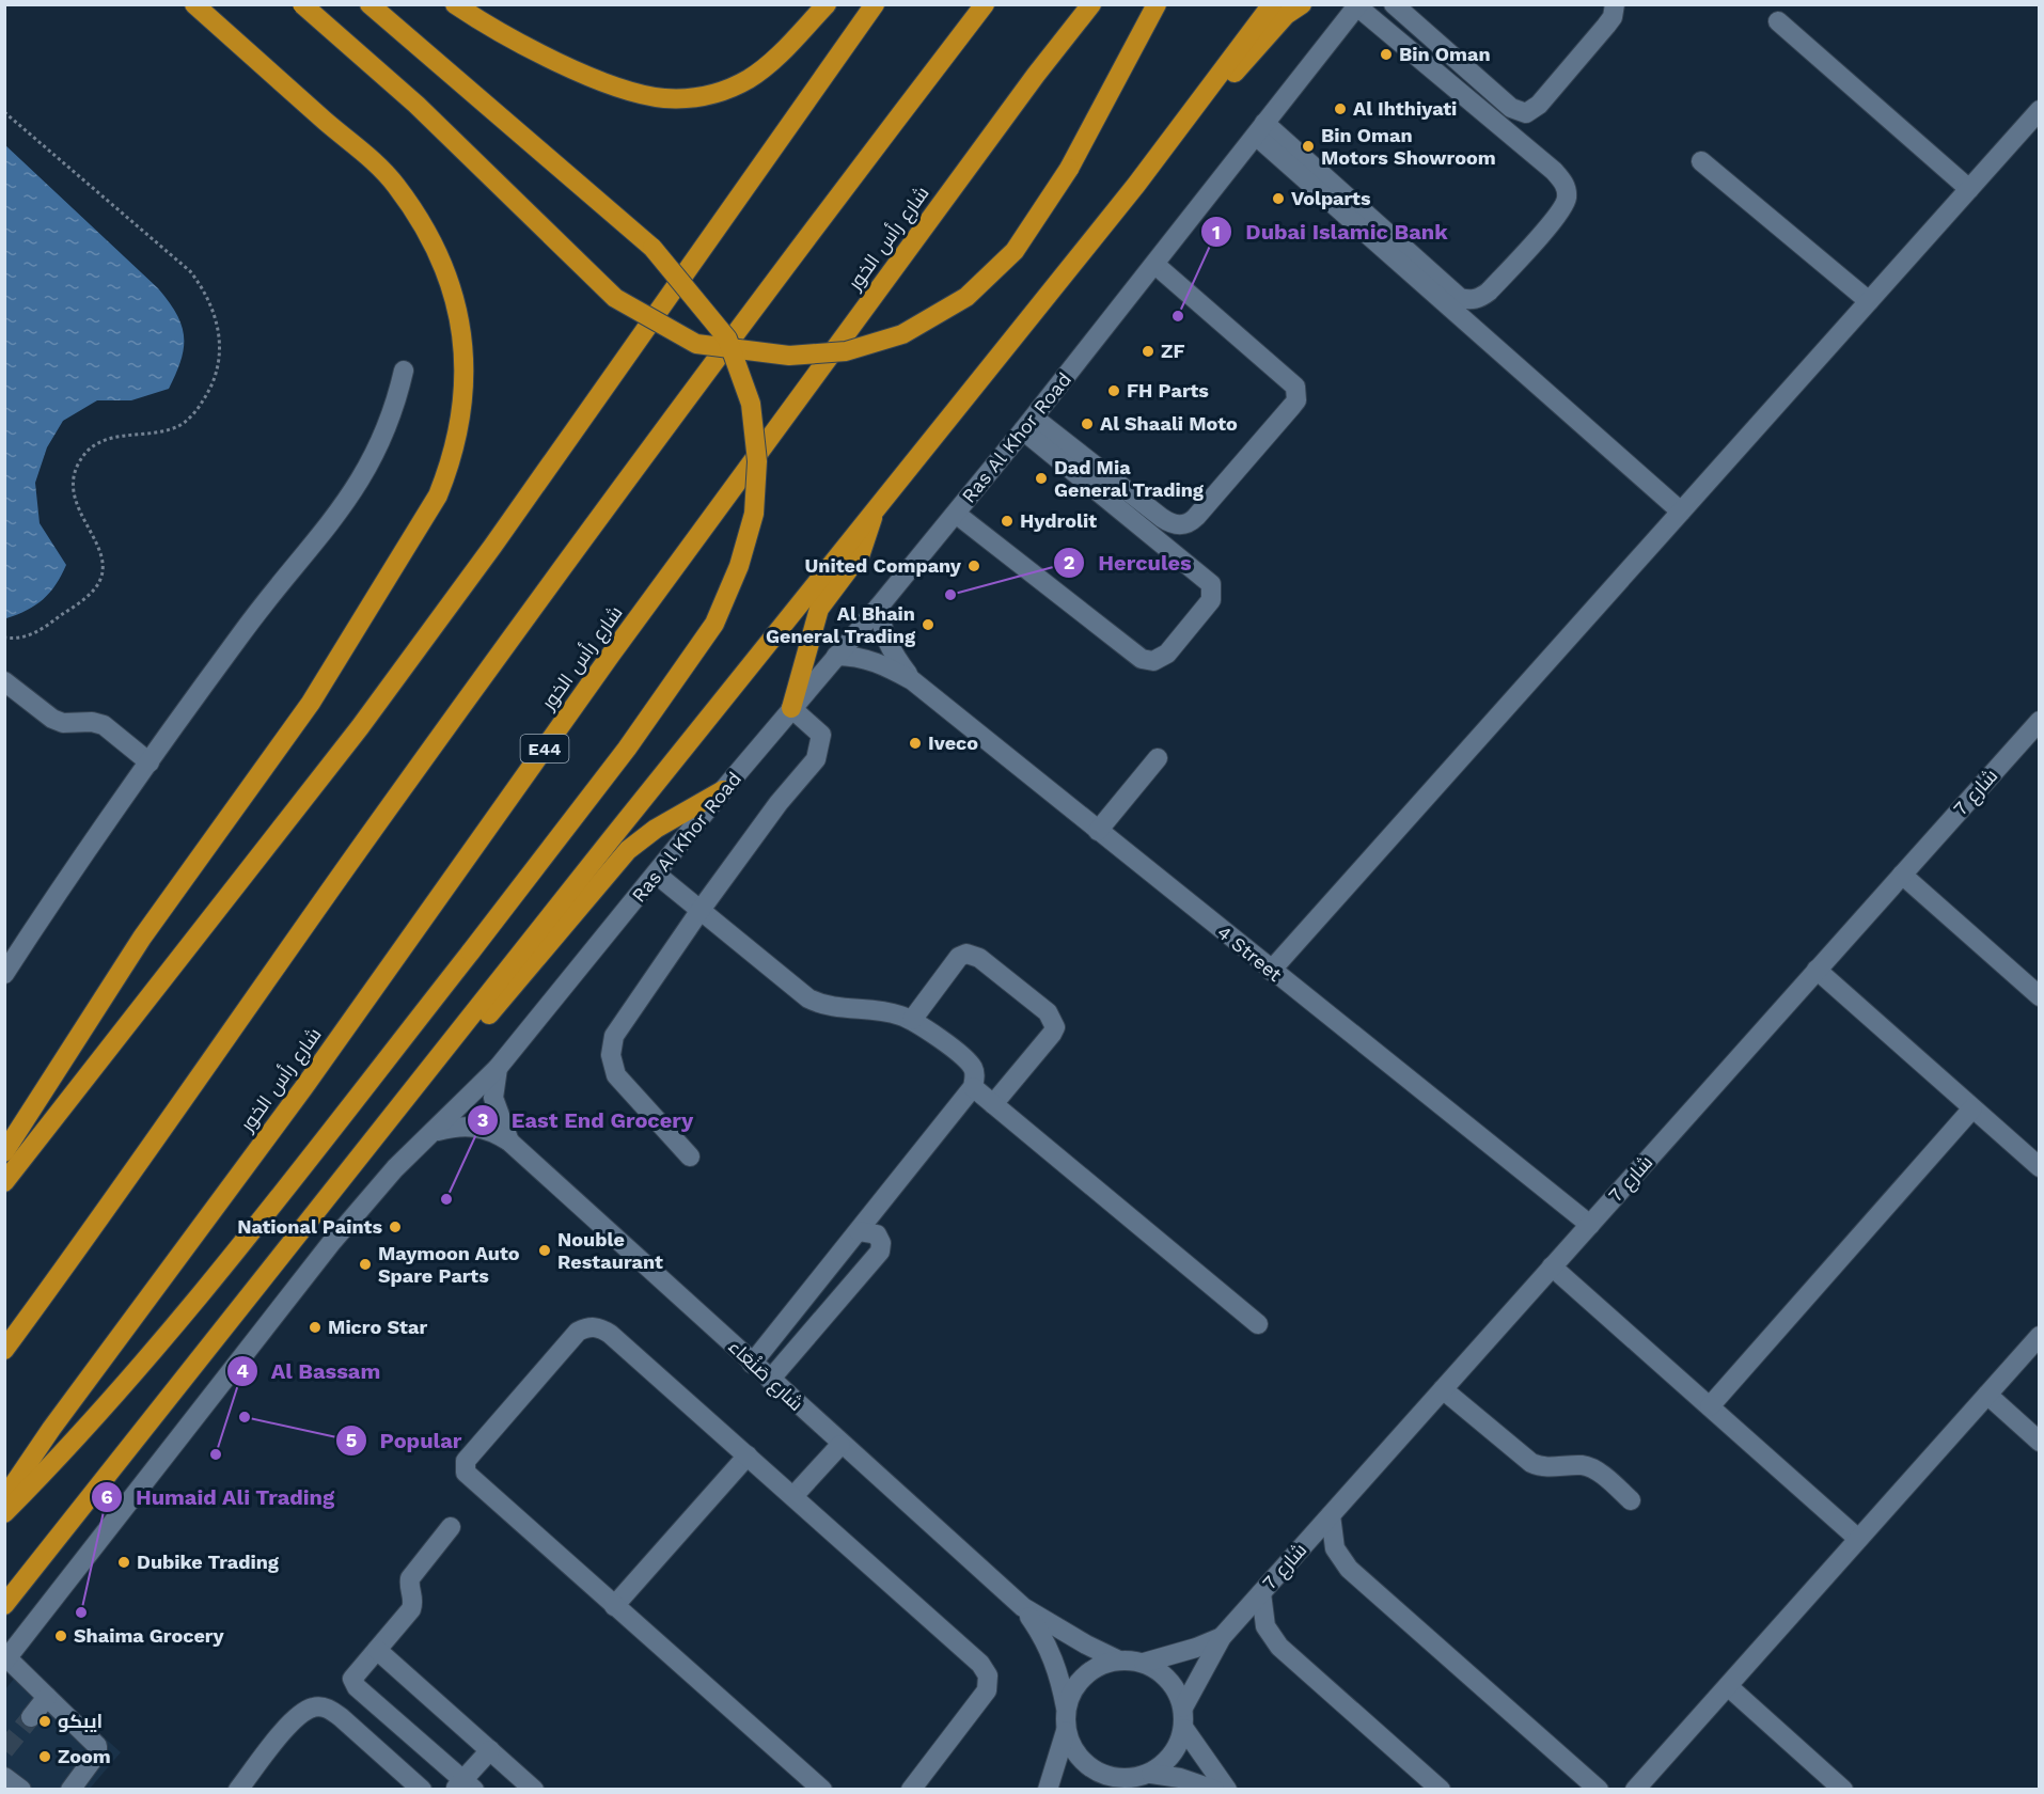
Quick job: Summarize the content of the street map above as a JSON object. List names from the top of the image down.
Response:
{
  "streets": {
    "highway": ["شارع رأس الخور", "E44"],
    "street": [
      "Ras Al Khor Road",
      "شارع 7",
      "4 Street",
      "شارع صَنْعَاء"
    ]
  },
  "crossings": [
    ["Ras Al Khor Road", "4 Street"],
    ["Ras Al Khor Road", "شارع صَنْعَاء"],
    ["شارع 7", "4 Street"],
    ["شارع 7", "شارع صَنْعَاء"]
  ],
  "places": [
    "Bin Oman",
    "Al Ihthiyati",
    "Bin Oman Motors Showroom",
    "Volparts",
    "Dubai Islamic Bank",
    "ZF",
    "FH Parts",
    "Al Shaali Moto",
    "Dad Mia General Trading",
    "Hydrolit",
    "United Company",
    "Hercules",
    "Al Bhain General Trading",
    "Iveco",
    "East End Grocery",
    "National Paints",
    "Nouble Restaurant",
    "Maymoon Auto Spare Parts",
    "Micro Star",
    "Popular",
    "Al Bassam",
    "Dubike Trading",
    "Humaid Ali Trading",
    "Shaima Grocery",
    "ايبكو",
    "Zoom"
  ]
}
